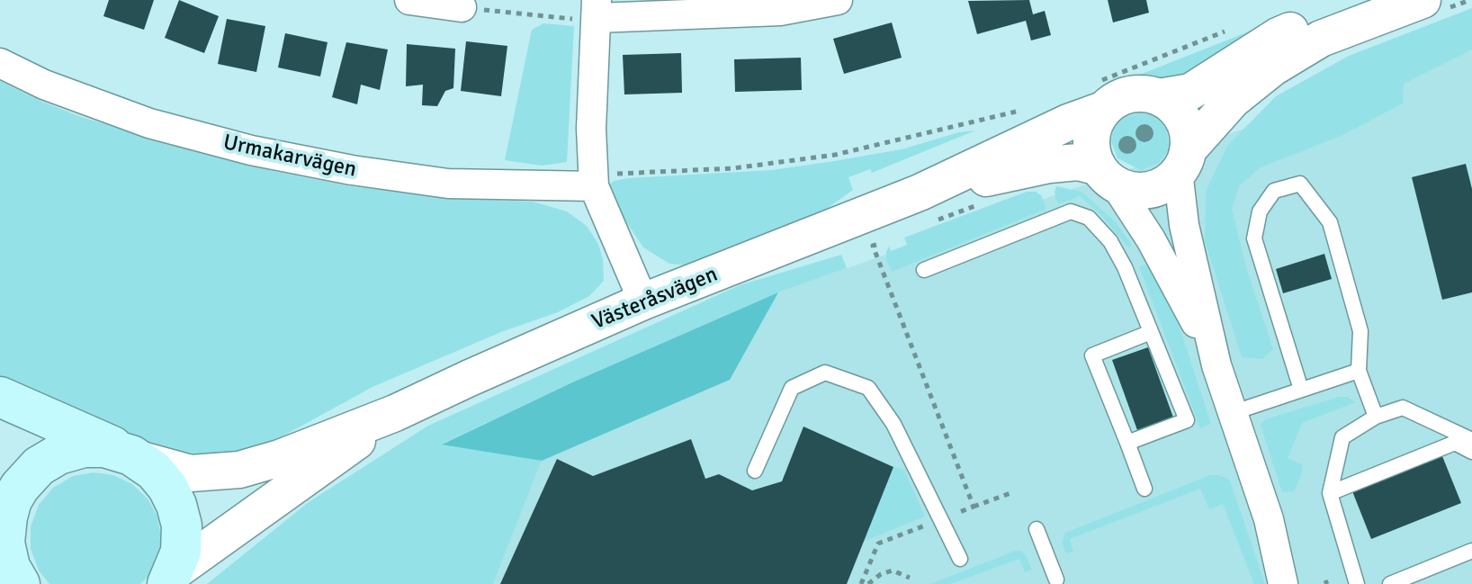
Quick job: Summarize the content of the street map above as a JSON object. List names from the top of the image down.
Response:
{
  "streets": {
    "street": ["Urmakarvägen", "Västeråsvägen"]
  }
}
